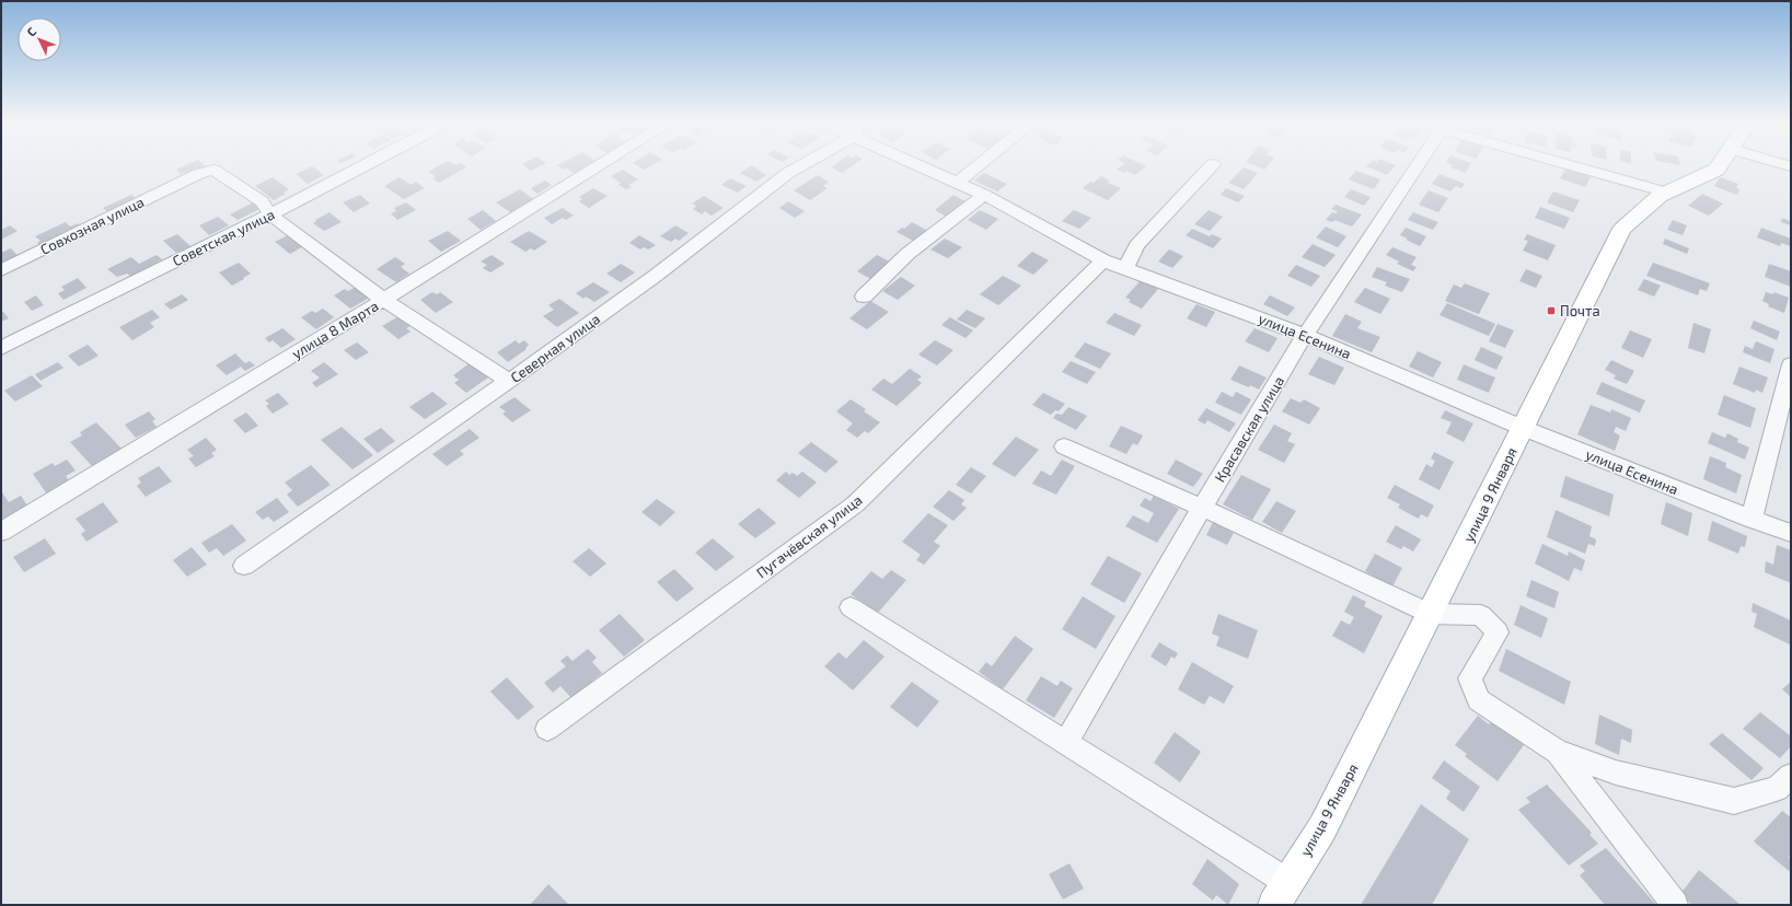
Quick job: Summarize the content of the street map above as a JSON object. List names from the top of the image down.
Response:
{
  "streets": {
    "main road": ["улица 9 Января"],
    "street": [
      "Совхозная улица",
      "Советская улица",
      "улица 8 Марта",
      "улица Есенина",
      "Северная улица",
      "Красавская улица",
      "Пугачёвская улица"
    ]
  },
  "crossings": [
    ["Совхозная улица", "Советская улица"],
    ["улица Есенина", "Красавская улица"],
    ["улица Есенина", "улица 9 Января"],
    ["улица Есенина", "Пугачёвская улица"]
  ],
  "places": {
    "transit": ["Почта"]
  },
  "north": "top left"
}
